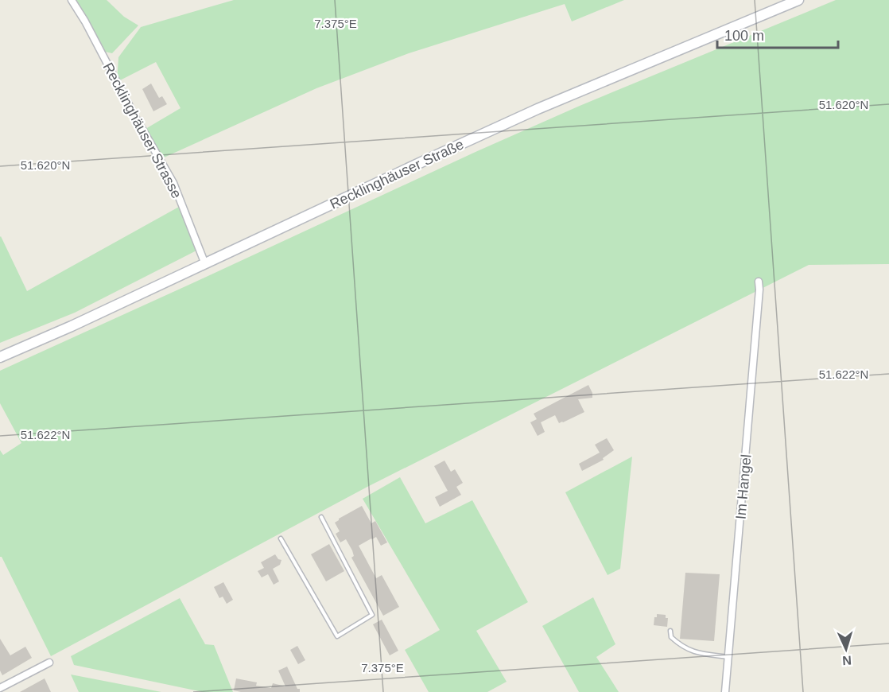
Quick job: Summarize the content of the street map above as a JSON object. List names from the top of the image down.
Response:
{
  "streets": {
    "main road": ["Recklinghäuser Straße"],
    "street": ["Recklinghäuser Strasse", "Im Hangel"]
  },
  "crossings": [
    ["Recklinghäuser Strasse", "Recklinghäuser Straße"]
  ],
  "scale_bar": "100 m",
  "north": "bottom",
  "coordinates": ["7.375°E", "51.620°N", "51.622°N"]
}
